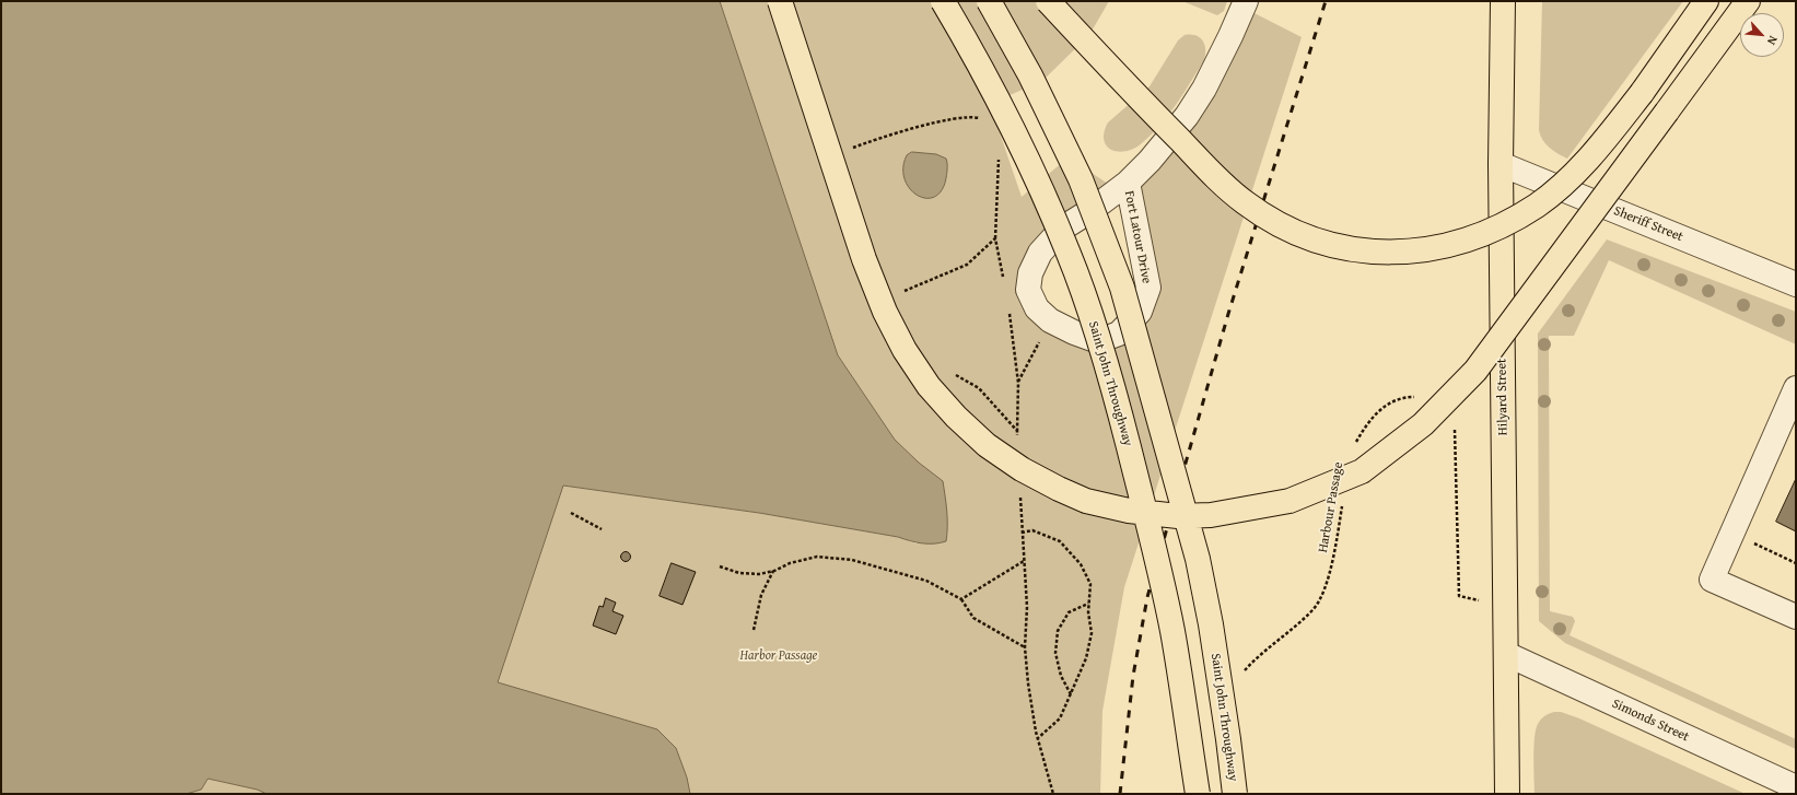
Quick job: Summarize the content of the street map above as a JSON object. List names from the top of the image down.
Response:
{
  "streets": {
    "main road": ["Saint John Throughway", "Hilyard Street"],
    "street": ["Sheriff Street", "Fort Latour Drive", "Simonds Street"],
    "path": ["Harbour Passage"]
  },
  "crossings": [
    ["Sheriff Street", "Hilyard Street"],
    ["Hilyard Street", "Simonds Street"]
  ],
  "parks": ["Harbor Passage"],
  "north": "bottom right"
}
